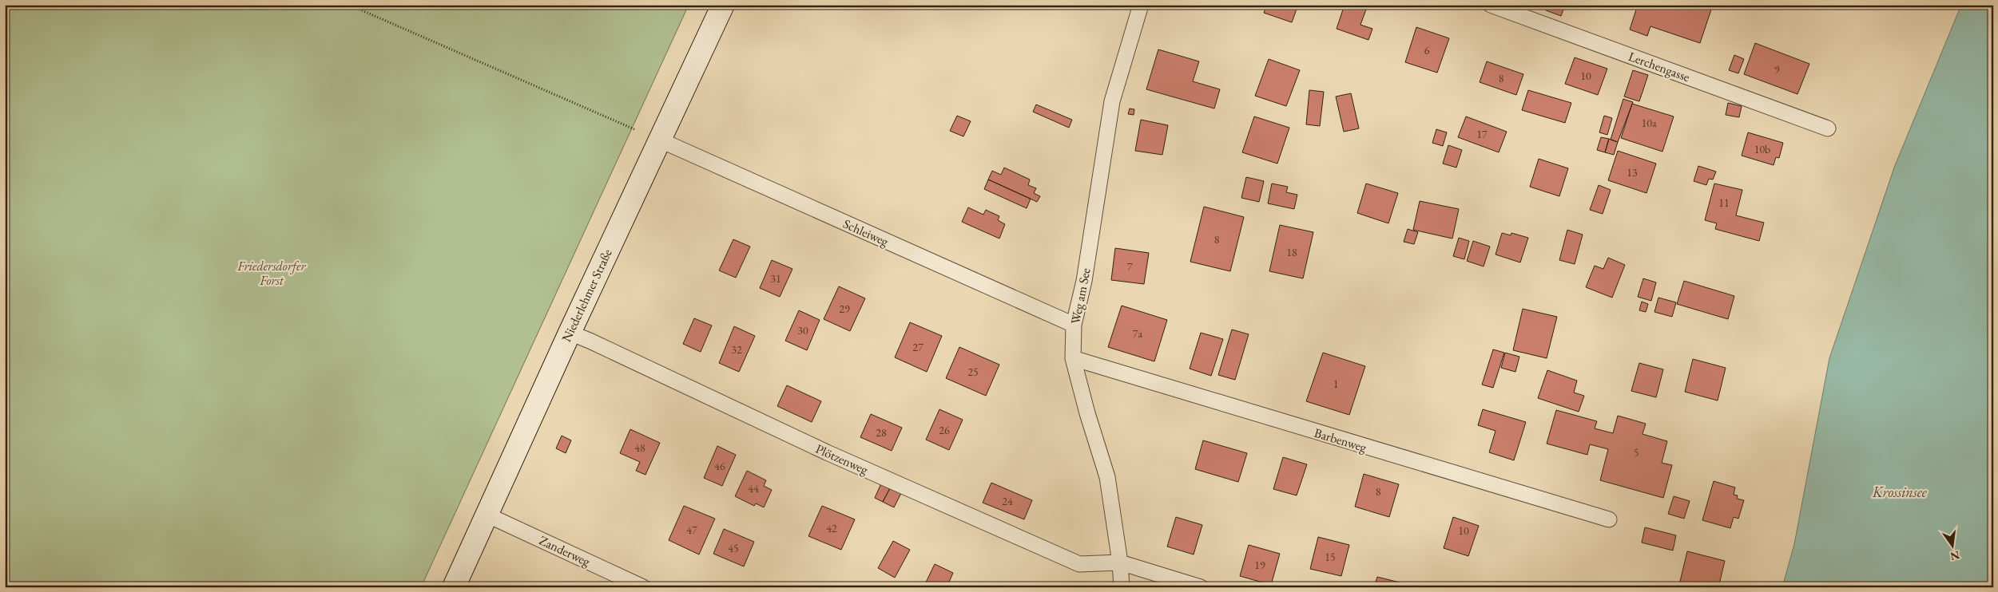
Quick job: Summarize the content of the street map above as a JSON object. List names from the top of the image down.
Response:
{
  "streets": {
    "main road": ["Niederlehmer Straße"],
    "lane": [
      "Lerchengasse",
      "Schleiweg",
      "Weg am See",
      "Barbenweg",
      "Plötzenweg",
      "Zanderweg"
    ]
  },
  "crossings": [
    ["Schleiweg", "Niederlehmer Straße"],
    ["Schleiweg", "Weg am See"],
    ["Niederlehmer Straße", "Plötzenweg"],
    ["Niederlehmer Straße", "Zanderweg"],
    ["Weg am See", "Barbenweg"],
    ["Weg am See", "Plötzenweg"]
  ],
  "water": ["Krossinsee"],
  "parks": ["Friedersdorfer Forst"],
  "house_numbers": [
    "6",
    "9",
    "10",
    "8",
    "10a",
    "17",
    "10b",
    "13",
    "11",
    "8",
    "18",
    "7",
    "31",
    "29",
    "30",
    "7a",
    "27",
    "32",
    "25",
    "1",
    "26",
    "28",
    "48",
    "5",
    "46",
    "44",
    "8",
    "24",
    "42",
    "47",
    "10",
    "45",
    "15",
    "19"
  ],
  "north": "bottom"
}
